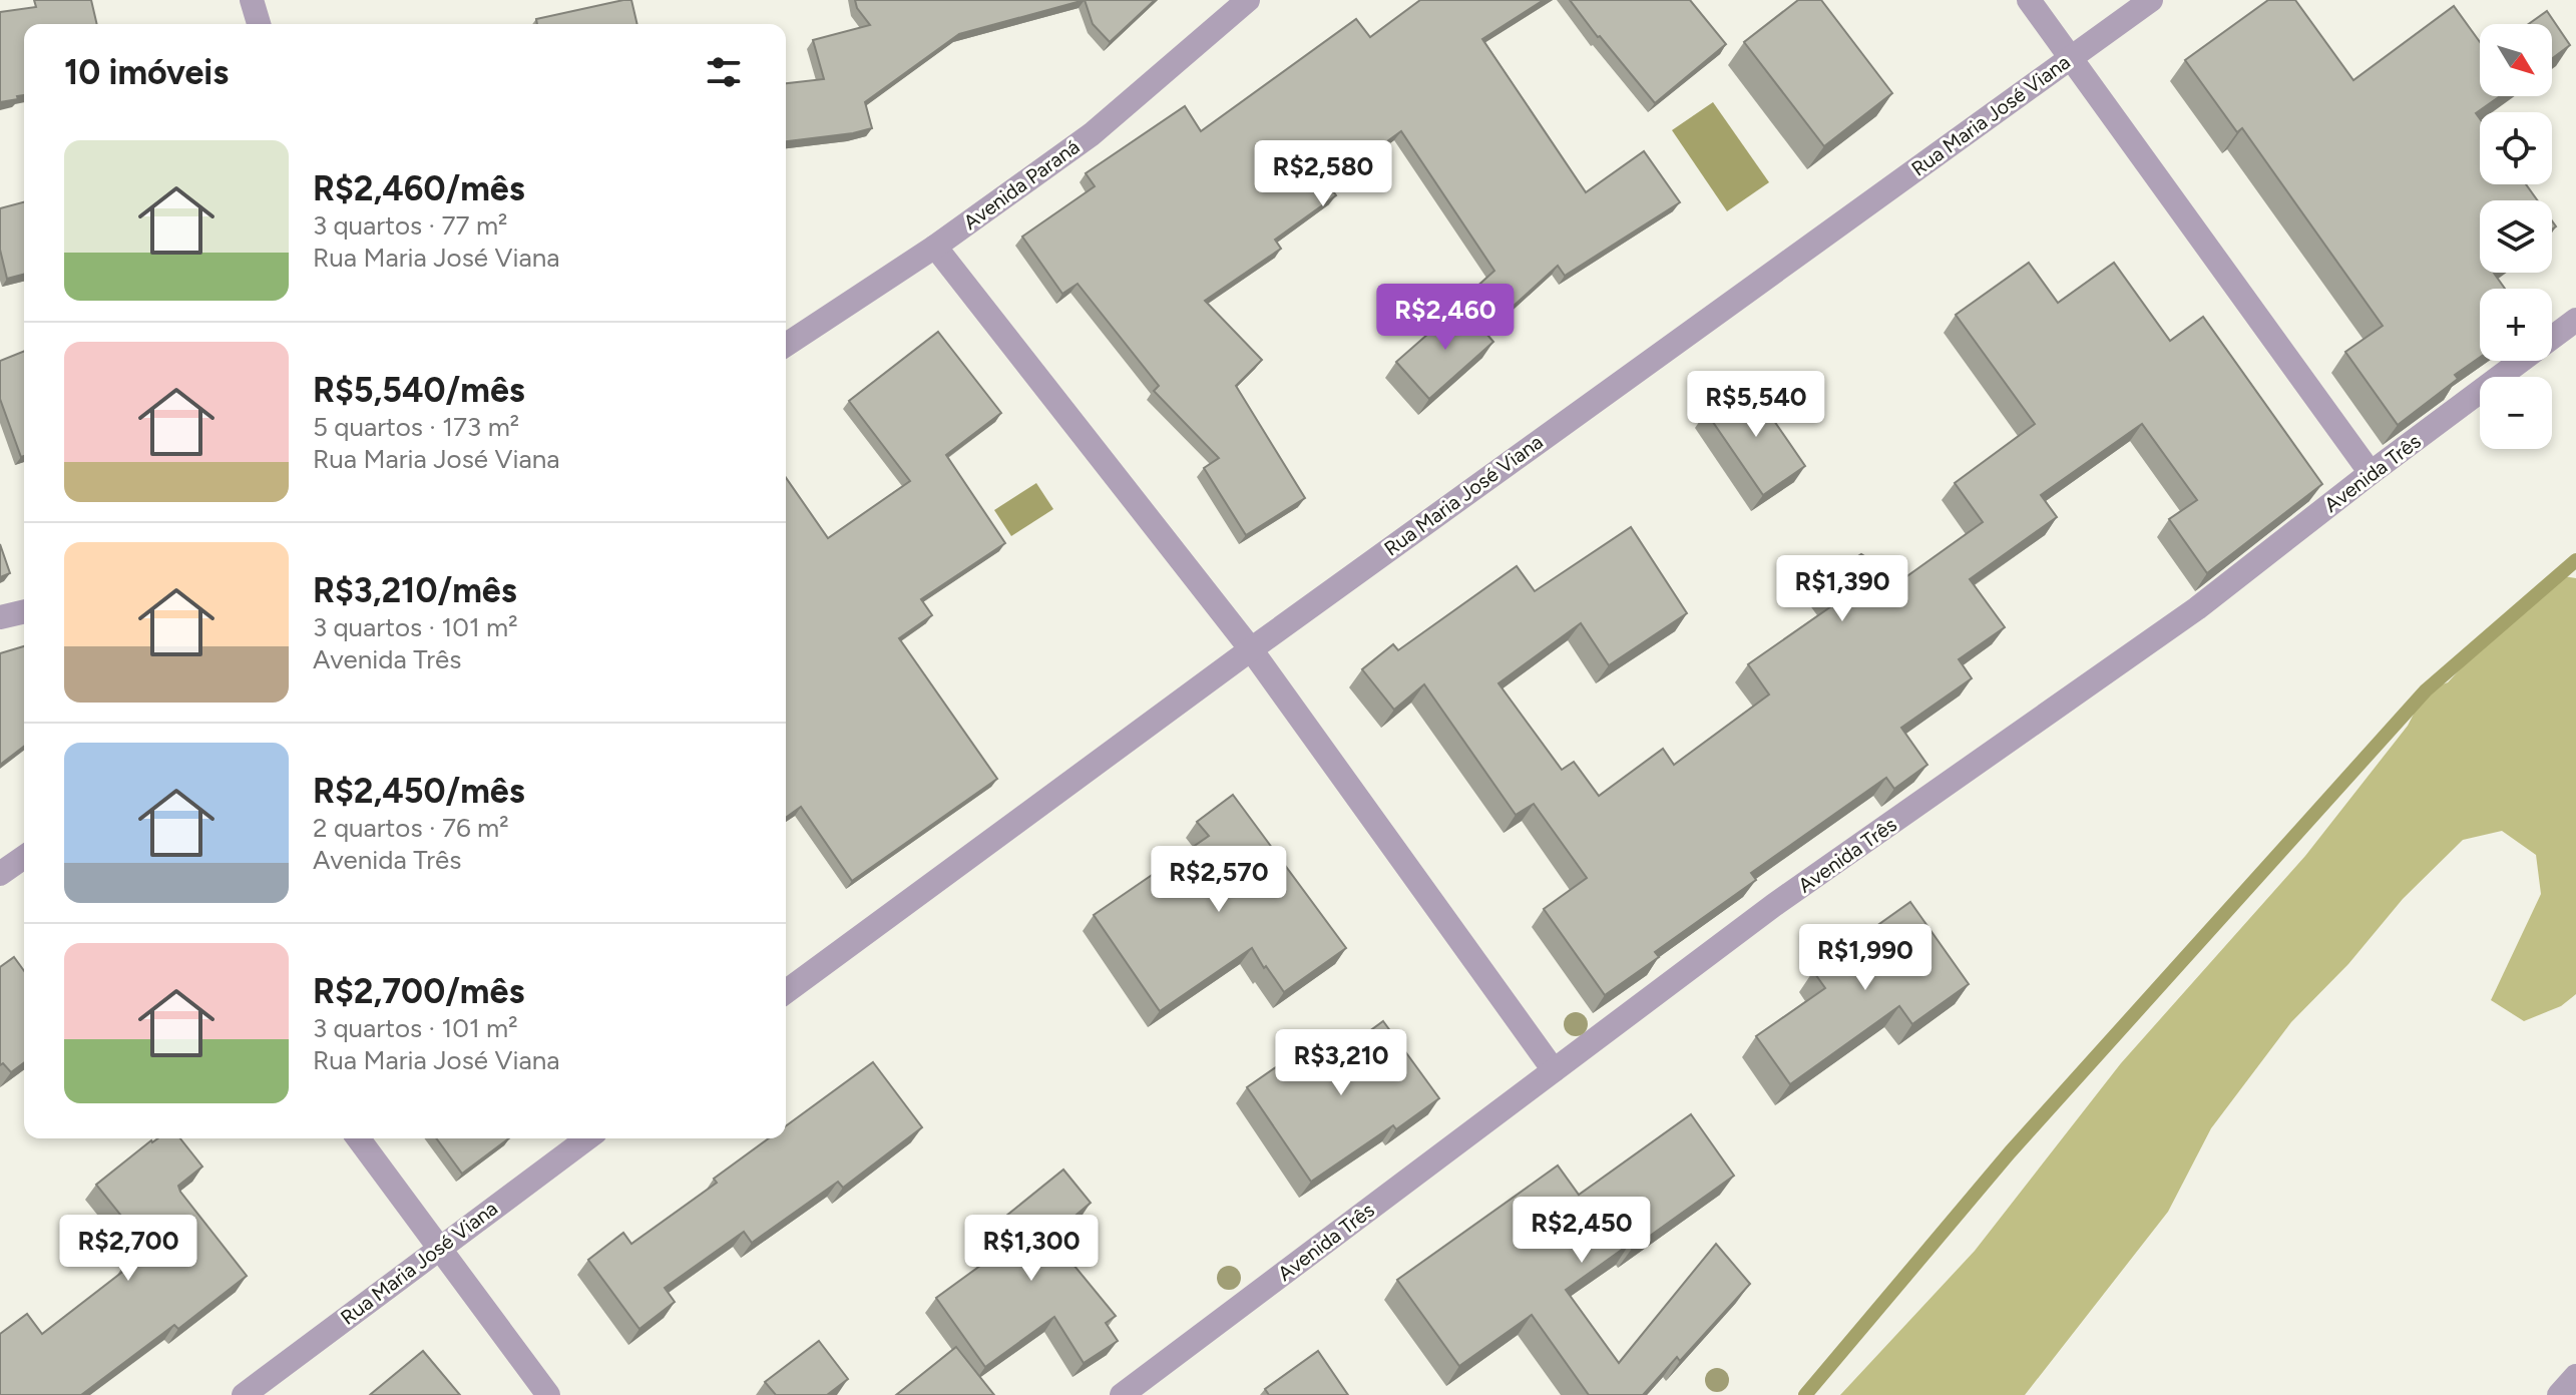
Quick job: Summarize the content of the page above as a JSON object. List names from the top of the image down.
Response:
{
  "streets": {
    "street": ["Rua Maria José Viana", "Avenida Paraná", "Avenida Três"]
  },
  "north": "bottom right",
  "page": {
    "map_buttons": ["+", "−"],
    "heading": "10 imóveis",
    "list": [
      {
        "name": "R$2,460/mês",
        "note": "3 quartos · 77 m² · Rua Maria José Viana"
      },
      {
        "name": "R$5,540/mês",
        "note": "5 quartos · 173 m² · Rua Maria José Viana"
      },
      {
        "name": "R$3,210/mês",
        "note": "3 quartos · 101 m² · Avenida Três"
      },
      {
        "name": "R$2,450/mês",
        "note": "2 quartos · 76 m² · Avenida Três"
      },
      {
        "name": "R$2,700/mês",
        "note": "3 quartos · 101 m² · Rua Maria José Viana"
      }
    ],
    "price": [
      "R$2,580",
      "R$2,460",
      "R$5,540",
      "R$1,390",
      "R$2,570",
      "R$1,990",
      "R$3,210",
      "R$2,450",
      "R$2,700",
      "R$1,300"
    ]
  }
}
